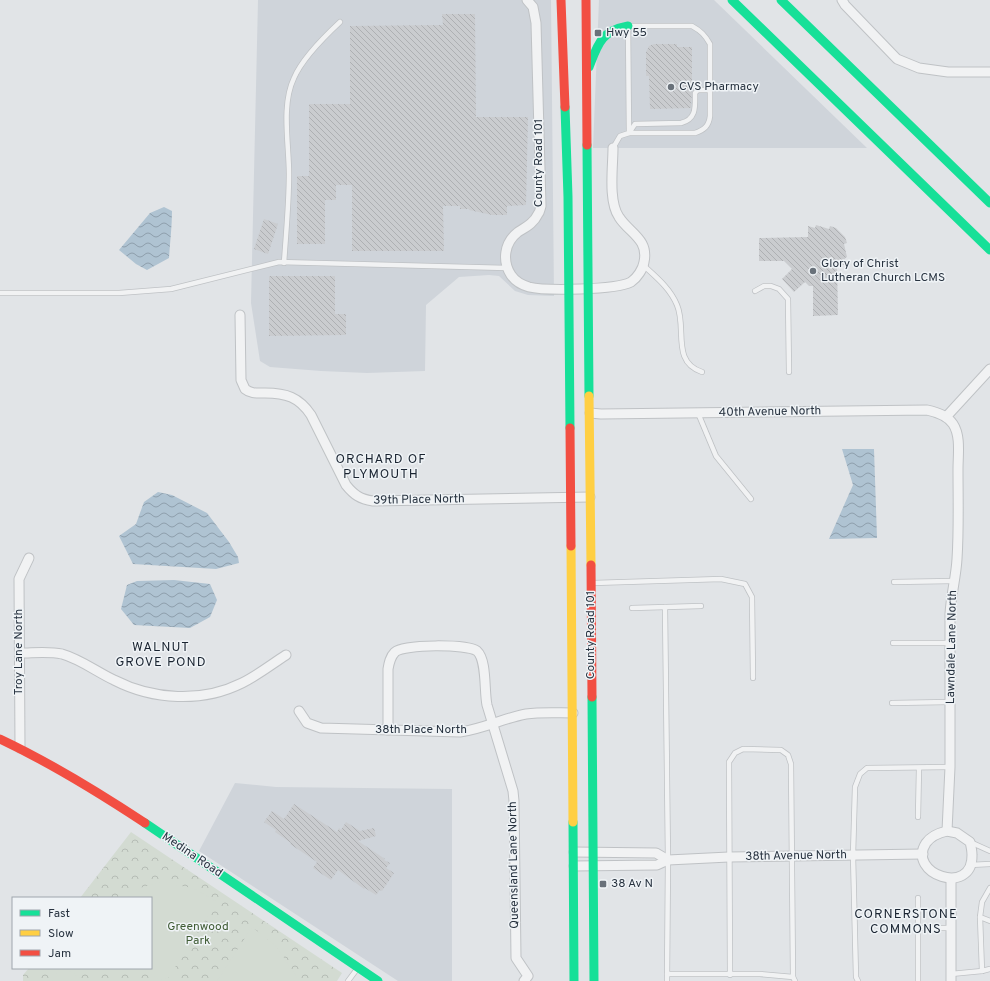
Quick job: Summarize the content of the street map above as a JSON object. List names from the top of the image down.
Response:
{
  "streets": {
    "main road": ["County Road 101", "Medina Road"],
    "street": [
      "40th Avenue North",
      "39th Place North",
      "Lawndale Lane North",
      "Troy Lane North",
      "38th Place North",
      "38th Avenue North",
      "Queensland Lane North"
    ]
  },
  "crossings": [
    ["County Road 101", "40th Avenue North"],
    ["County Road 101", "39th Place North"],
    ["County Road 101", "38th Place North"],
    ["County Road 101", "38th Avenue North"],
    ["40th Avenue North", "Lawndale Lane North"],
    ["Lawndale Lane North", "38th Avenue North"],
    ["Troy Lane North", "Medina Road"],
    ["38th Place North", "Queensland Lane North"]
  ],
  "districts": ["ORCHARD OF PLYMOUTH", "WALNUT GROVE POND", "CORNERSTONE COMMONS"],
  "parks": ["Greenwood Park"],
  "places": {
    "transit": ["Hwy 55", "38 Av N"],
    "other": ["CVS Pharmacy", "Glory of Christ Lutheran Church LCMS"]
  },
  "legend": ["Fast", "Slow", "Jam"]
}
